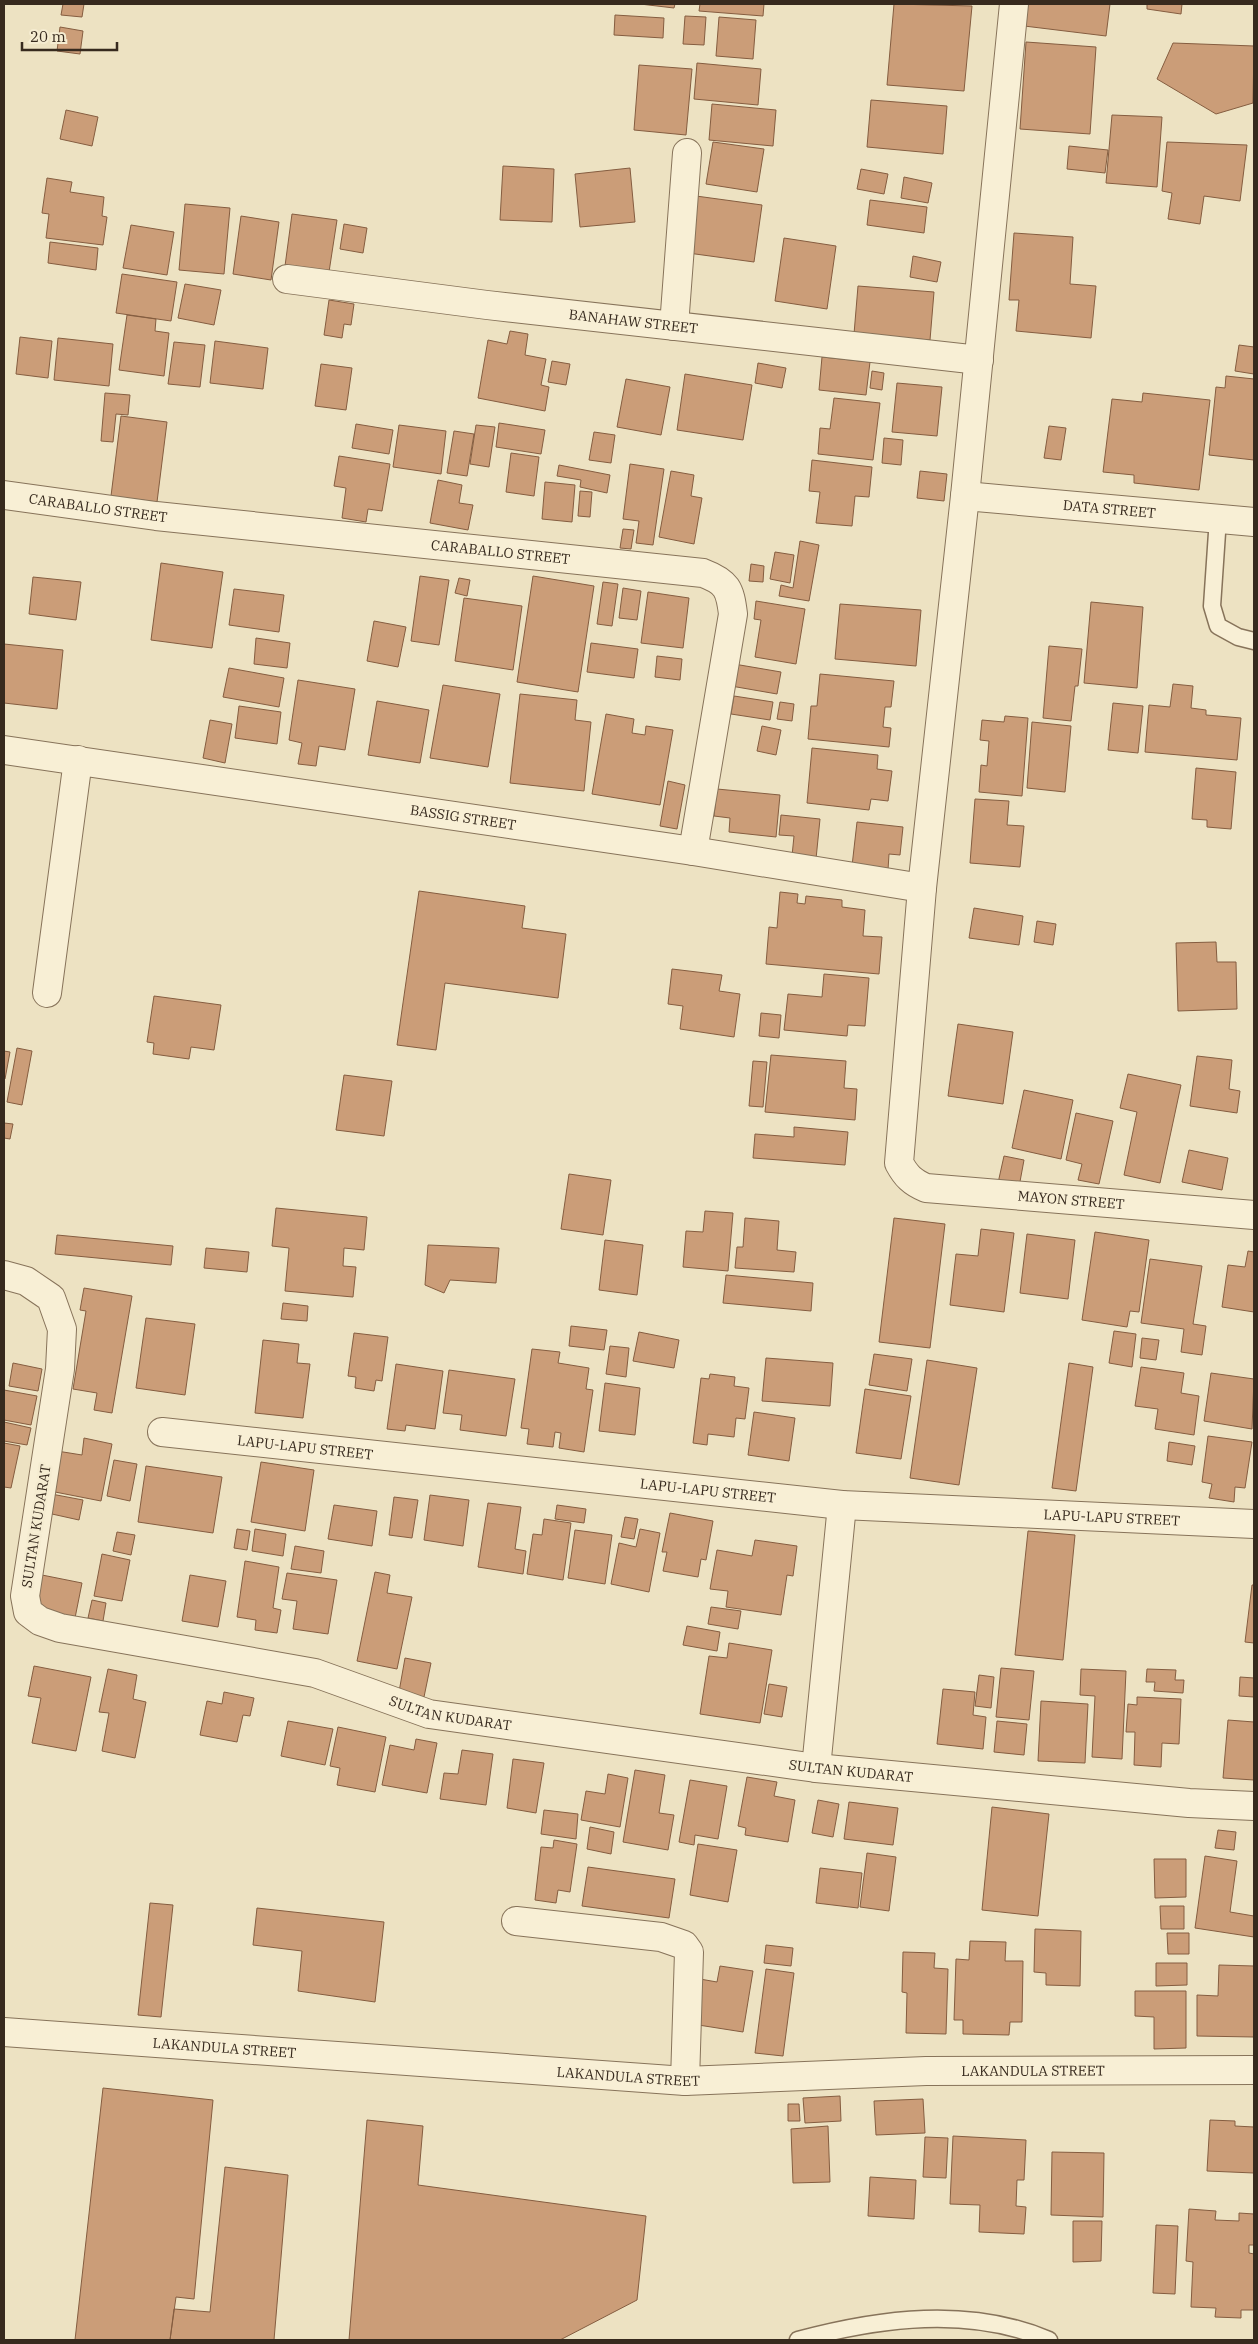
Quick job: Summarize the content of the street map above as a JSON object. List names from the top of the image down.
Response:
{
  "streets": {
    "street": [
      "BANAHAW STREET",
      "CARABALLO STREET",
      "DATA STREET",
      "BASSIG STREET",
      "MAYON STREET",
      "LAPU-LAPU STREET",
      "SULTAN KUDARAT",
      "LAKANDULA STREET"
    ]
  },
  "crossings": [
    ["CARABALLO STREET", "BASSIG STREET"],
    ["BASSIG STREET", "MAYON STREET"]
  ],
  "scale_bar": "20 m"
}
